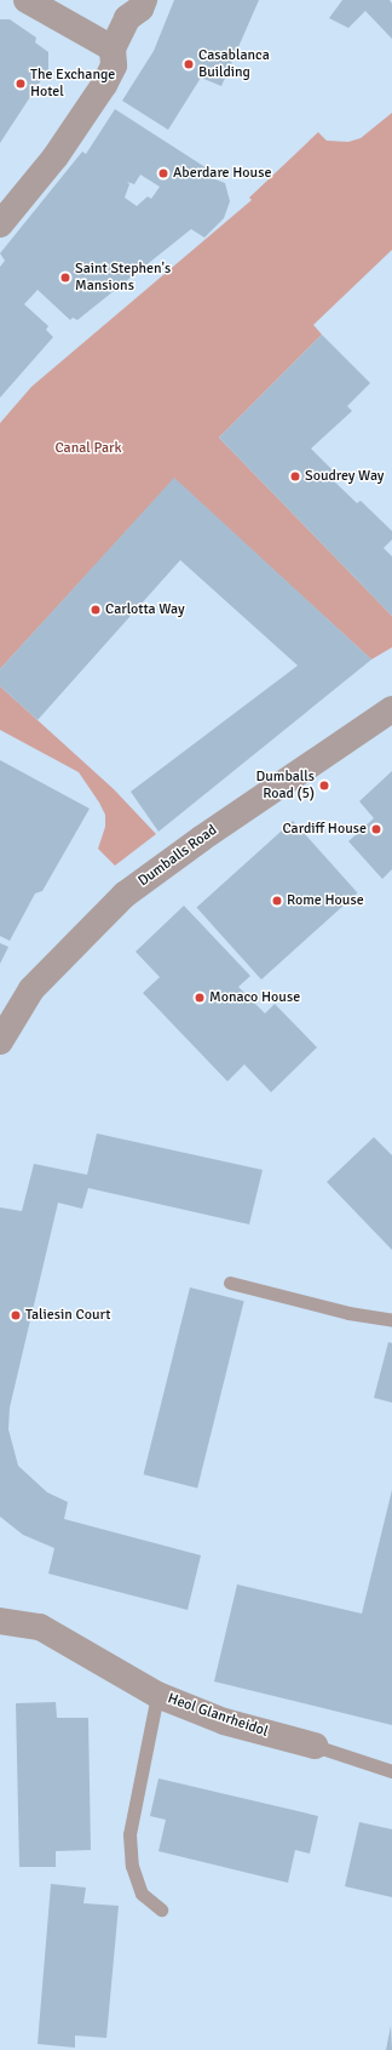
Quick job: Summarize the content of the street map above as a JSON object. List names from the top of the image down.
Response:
{
  "streets": {
    "street": ["Dumballs Road", "Heol Glanrheidol"]
  },
  "parks": ["Canal Park"],
  "places": [
    "Casablanca Building",
    "The Exchange Hotel",
    "Aberdare House",
    "Saint Stephen's Mansions",
    "Soudrey Way",
    "Carlotta Way",
    "Dumballs Road (5)",
    "Cardiff House",
    "Rome House",
    "Monaco House",
    "Taliesin Court"
  ]
}
